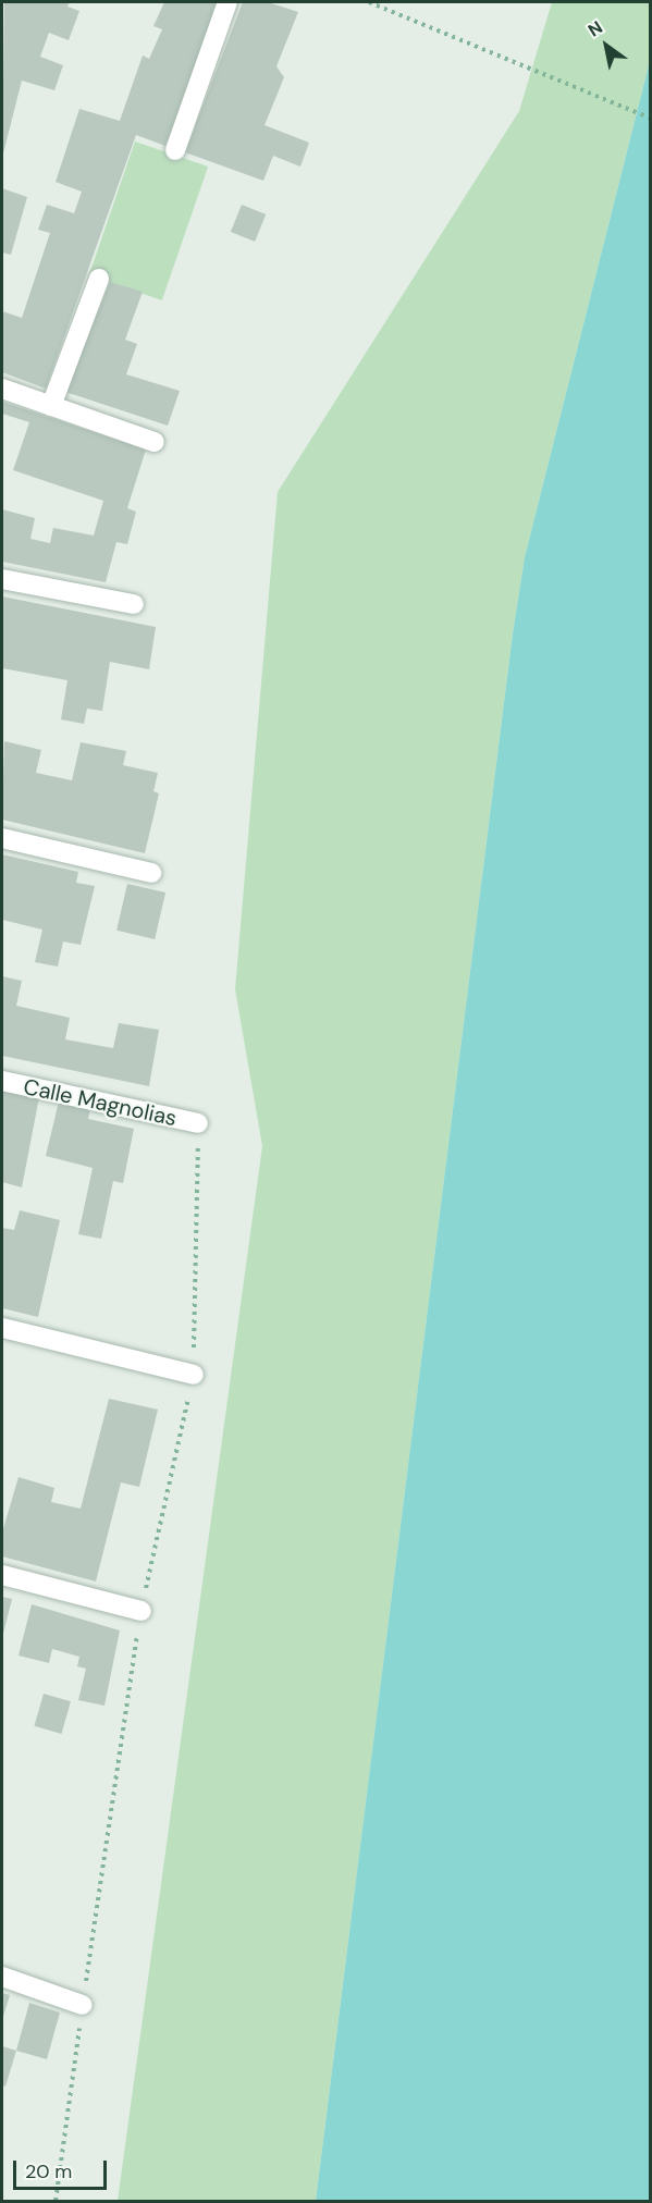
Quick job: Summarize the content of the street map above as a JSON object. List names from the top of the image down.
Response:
{
  "streets": {
    "street": ["Calle Magnolias"]
  },
  "scale_bar": "20 m",
  "north": "top left"
}
